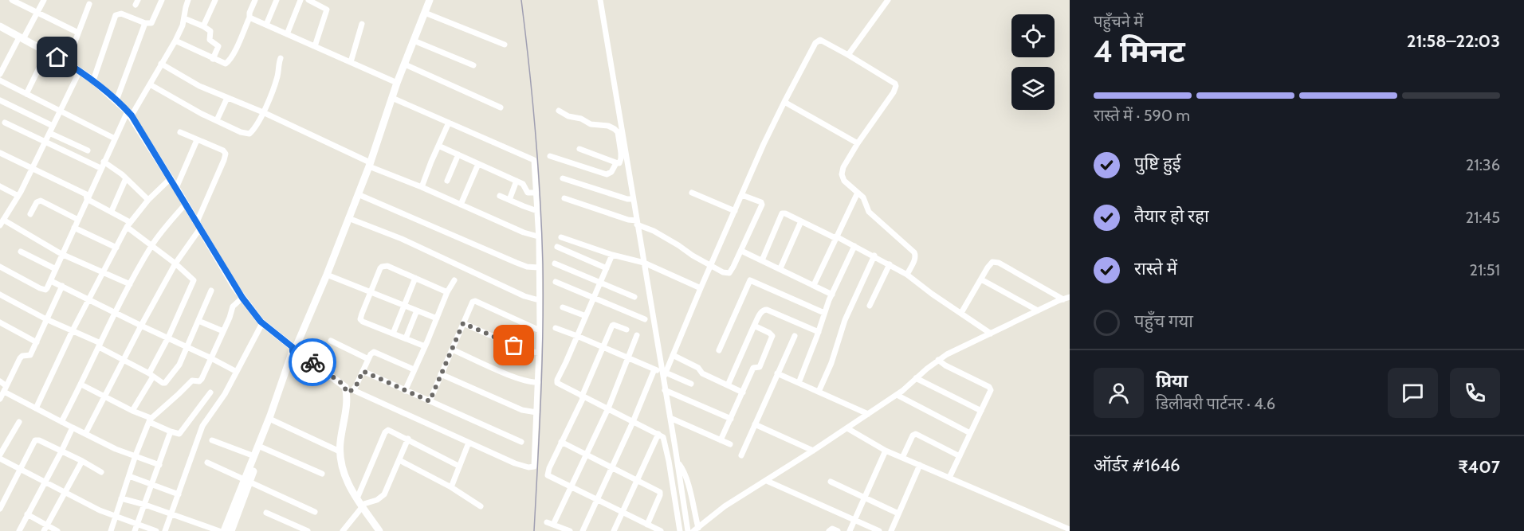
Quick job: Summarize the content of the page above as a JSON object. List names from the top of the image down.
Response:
{
  "page": {
    "heading": ["4 मिनट", "पहुँचने में", "21:58–22:03"],
    "panel": [
      "प्रिया",
      "डिलीवरी पार्टनर · 4.6",
      "ऑर्डर #1646",
      "₹407"
    ],
    "bar": "रास्ते में · 590 m",
    "list": [
      ["पुष्टि हुई", "21:36"],
      ["तैयार हो रहा", "21:45"],
      ["रास्ते में", "21:51"],
      "पहुँच गया"
    ]
  }
}
